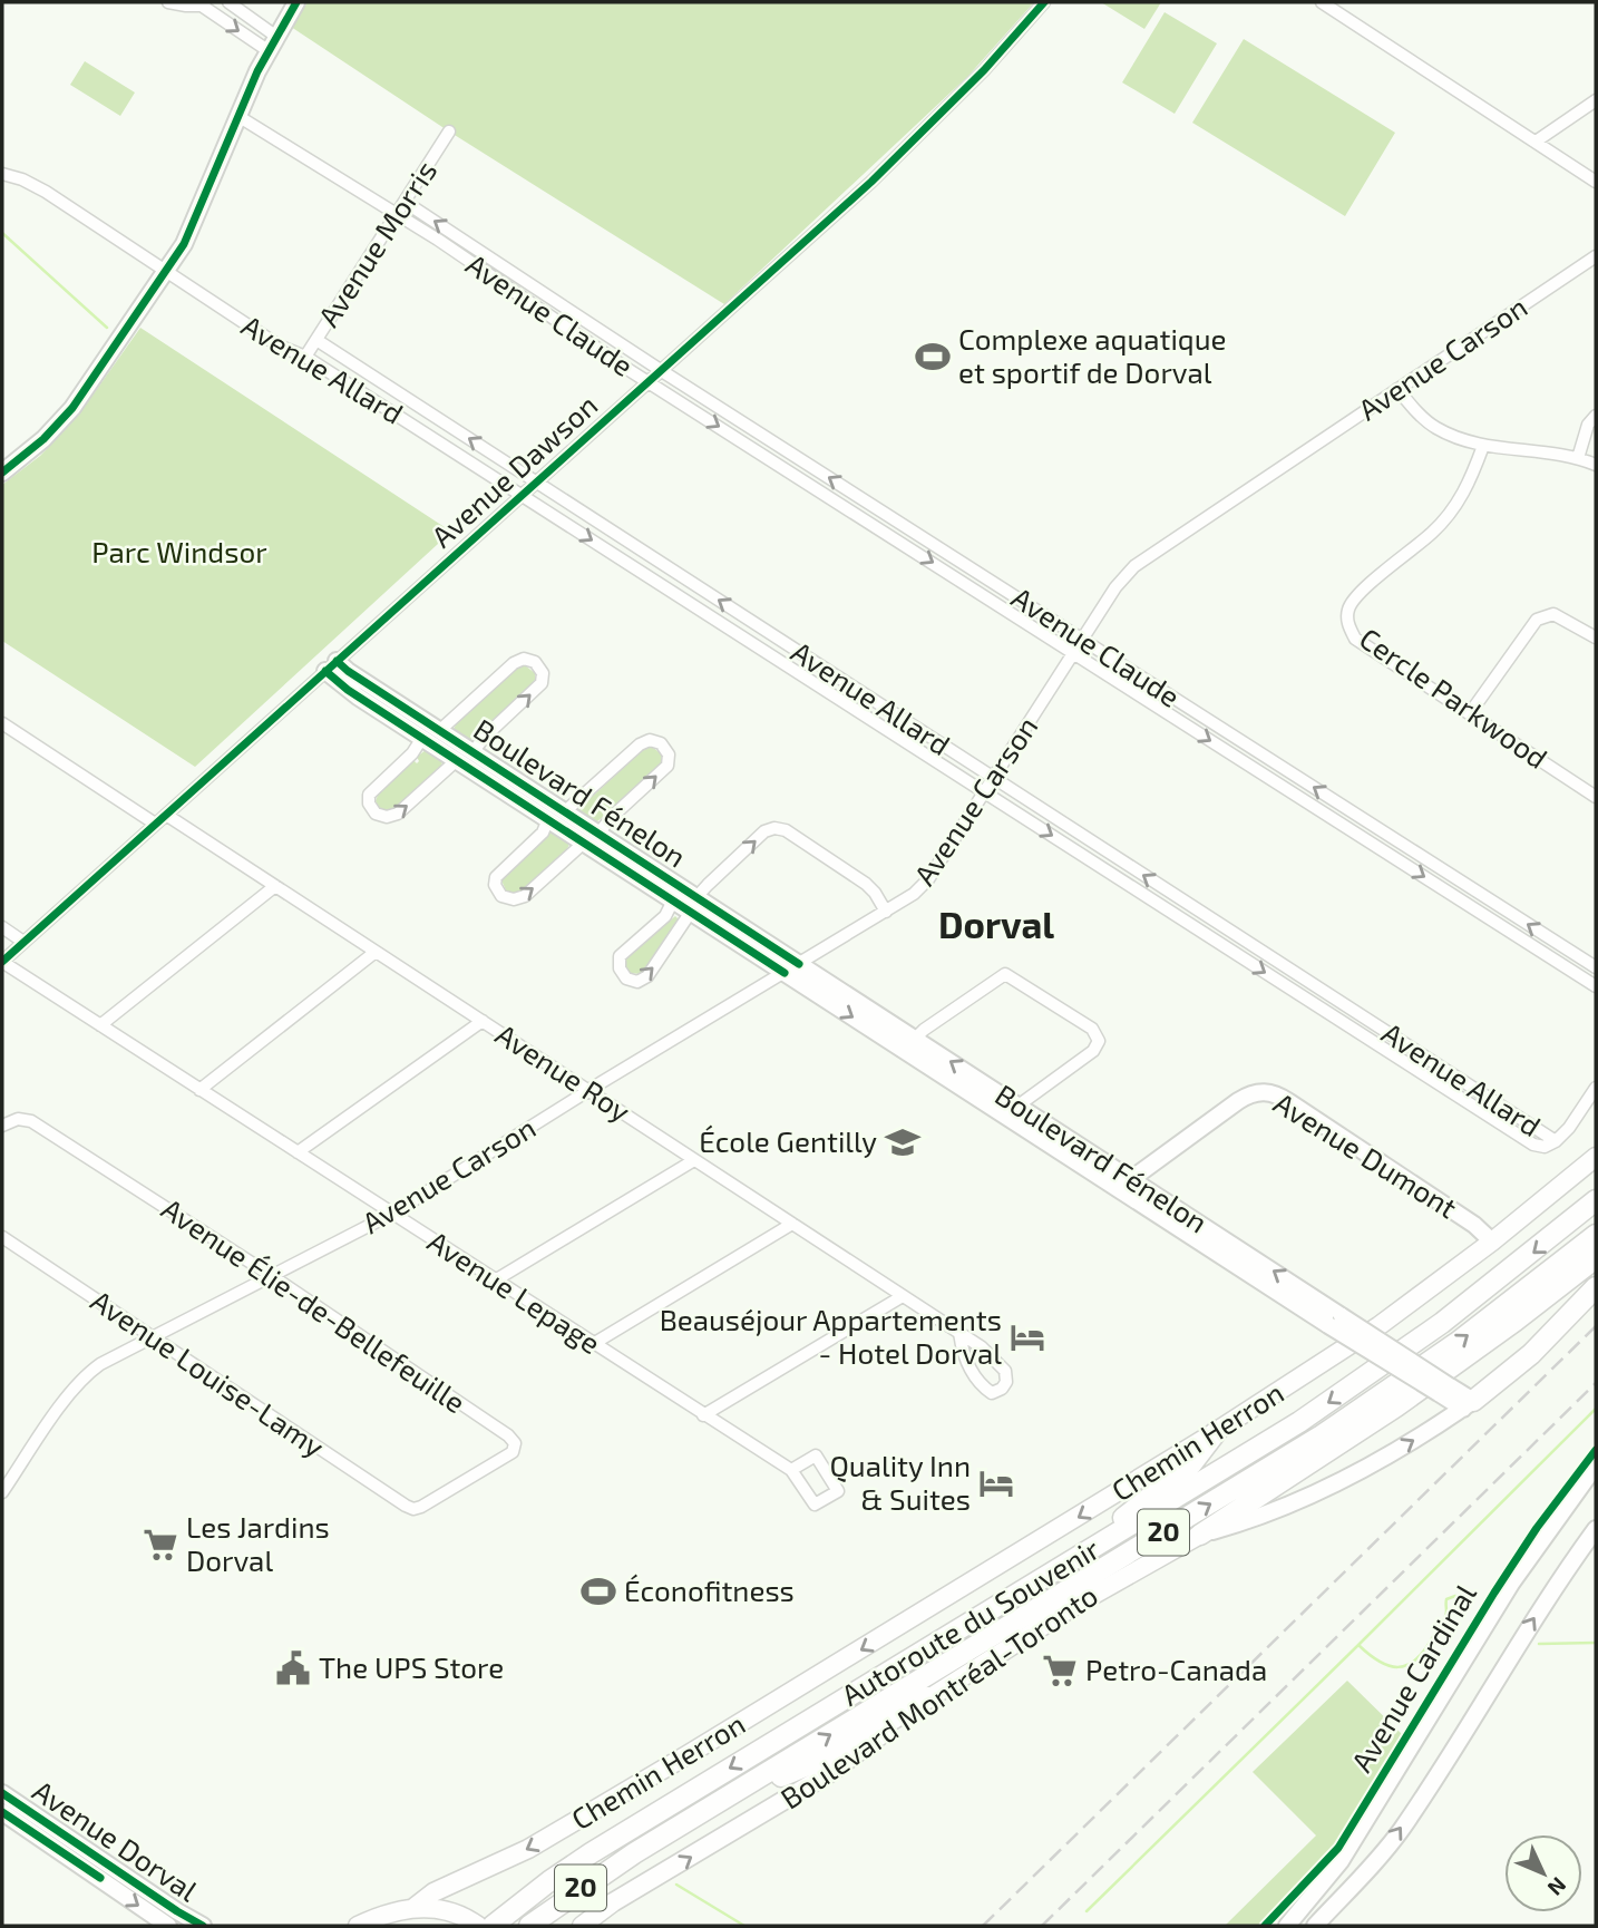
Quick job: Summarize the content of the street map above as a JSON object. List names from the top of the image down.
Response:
{
  "streets": {
    "highway": ["20", "Autoroute du Souvenir"],
    "main road": ["Chemin Herron", "Boulevard Montréal-Toronto"],
    "street": [
      "Avenue Morris",
      "Avenue Claude",
      "Avenue Carson",
      "Avenue Allard",
      "Avenue Dawson",
      "Cercle Parkwood",
      "Boulevard Fénelon",
      "Avenue Roy",
      "Avenue Dumont",
      "Avenue Lepage",
      "Avenue Élie-de-Bellefeuille",
      "Avenue Louise-Lamy",
      "Avenue Cardinal",
      "Avenue Dorval"
    ]
  },
  "crossings": [
    ["Avenue Morris", "Avenue Claude"],
    ["Avenue Morris", "Avenue Allard"],
    ["Avenue Claude", "Avenue Carson"],
    ["Avenue Claude", "Avenue Dawson"],
    ["Avenue Carson", "Avenue Allard"],
    ["Avenue Carson", "Boulevard Fénelon"],
    ["Avenue Carson", "Avenue Roy"],
    ["Avenue Carson", "Avenue Lepage"],
    ["Avenue Carson", "Avenue Élie-de-Bellefeuille"],
    ["Avenue Carson", "Avenue Louise-Lamy"],
    ["Avenue Allard", "Avenue Dawson"],
    ["Avenue Dawson", "Boulevard Fénelon"],
    ["Avenue Dawson", "Avenue Roy"],
    ["Avenue Dawson", "Avenue Lepage"],
    ["Boulevard Fénelon", "Avenue Dumont"],
    ["Boulevard Fénelon", "Boulevard Montréal-Toronto"],
    ["Avenue Dumont", "Chemin Herron"],
    ["Avenue Élie-de-Bellefeuille", "Avenue Louise-Lamy"]
  ],
  "one_way": ["Chemin Herron", "Boulevard Montréal-Toronto"],
  "districts": ["Dorval"],
  "parks": ["Parc Windsor"],
  "places": {
    "sports": ["Complexe aquatique et sportif de Dorval", "Éconofitness"],
    "school or university": ["École Gentilly"],
    "hotel": ["Beauséjour Appartements - Hotel Dorval", "Quality Inn & Suites"],
    "supermarket": ["Les Jardins Dorval", "Petro-Canada"],
    "public building": ["The UPS Store"]
  },
  "north": "bottom right"
}
